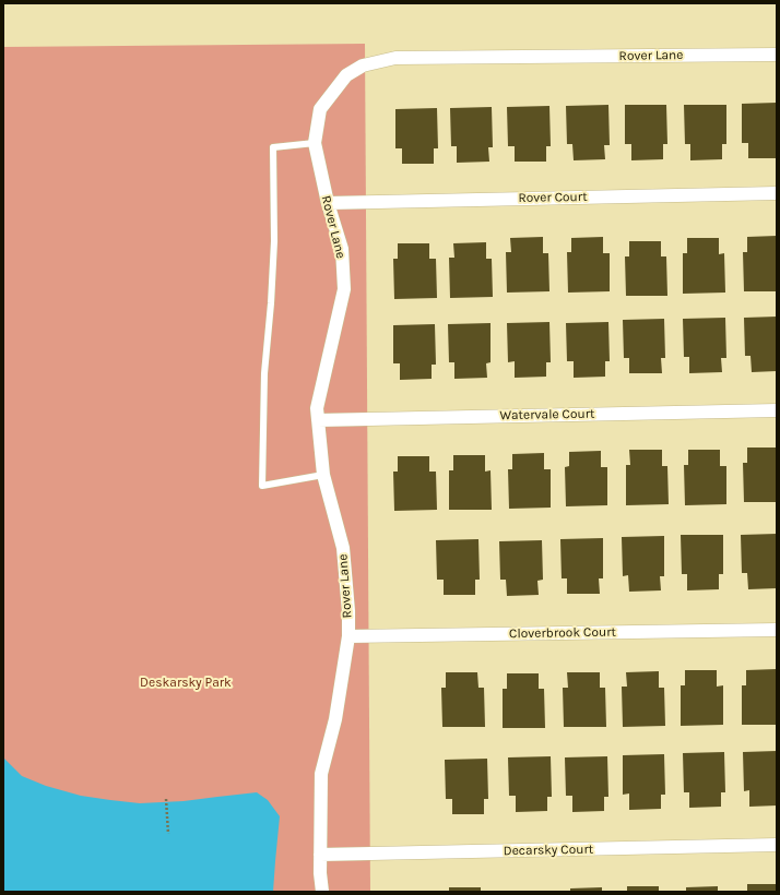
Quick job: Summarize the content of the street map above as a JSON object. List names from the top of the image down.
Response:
{
  "streets": {
    "street": [
      "Rover Lane",
      "Rover Court",
      "Watervale Court",
      "Cloverbrook Court",
      "Decarsky Court"
    ]
  },
  "crossings": [
    ["Rover Lane", "Rover Court"],
    ["Rover Lane", "Watervale Court"],
    ["Rover Lane", "Cloverbrook Court"],
    ["Rover Lane", "Decarsky Court"]
  ],
  "parks": ["Deskarsky Park"]
}
